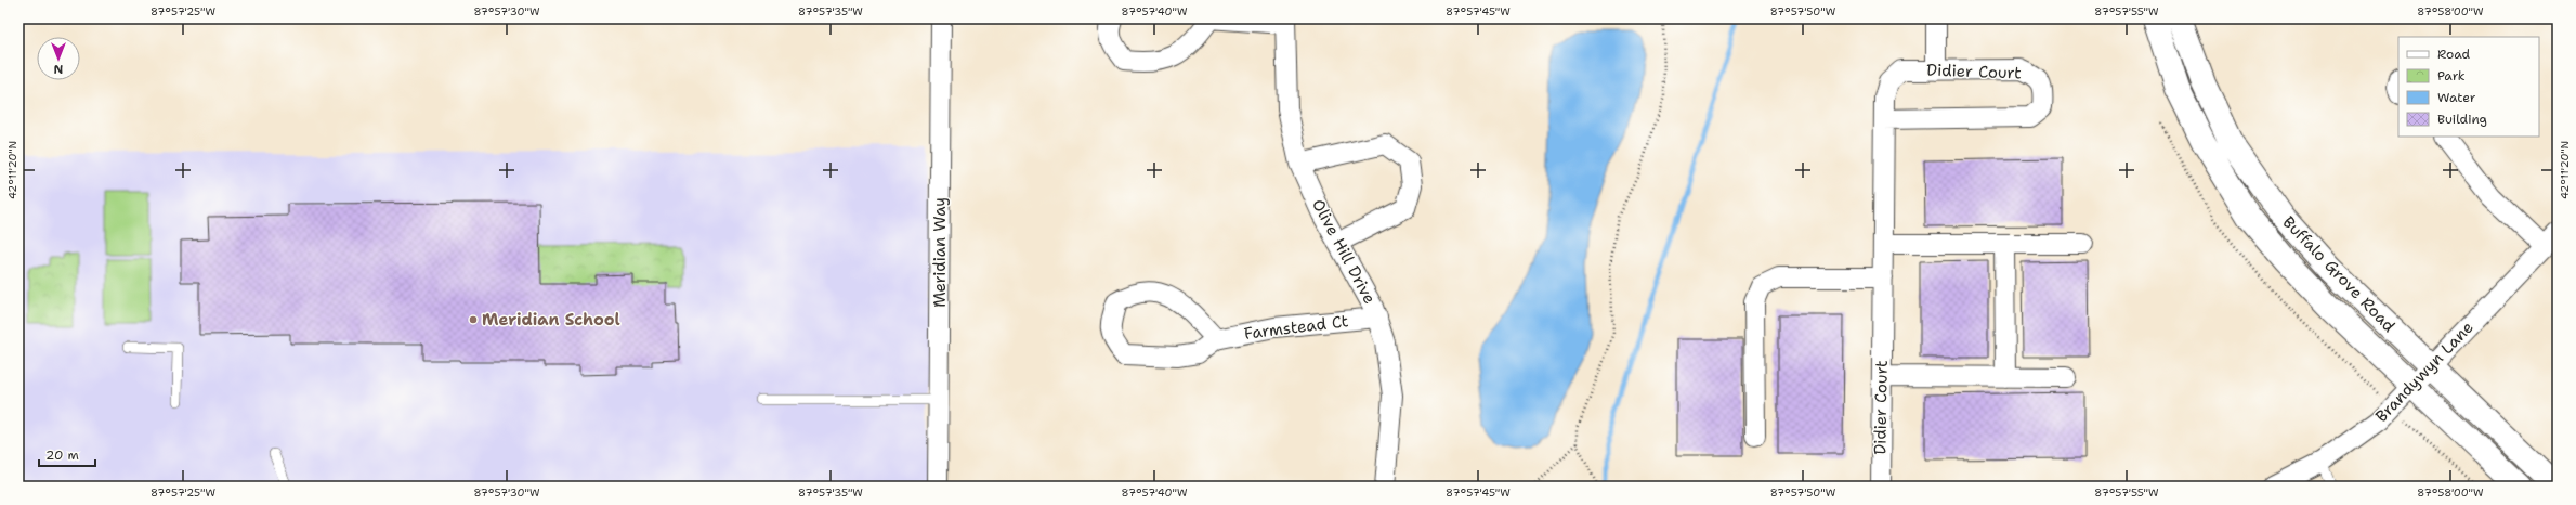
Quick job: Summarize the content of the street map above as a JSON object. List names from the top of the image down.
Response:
{
  "streets": {
    "main road": ["Buffalo Grove Road"],
    "street": [
      "Didier Court",
      "Olive Hill Drive",
      "Meridian Way",
      "Farmstead Ct",
      "Brandywyn Lane"
    ]
  },
  "crossings": [
    ["Olive Hill Drive", "Farmstead Ct"],
    ["Buffalo Grove Road", "Brandywyn Lane"]
  ],
  "places": ["Meridian School"],
  "legend": [
    "Road",
    "Park",
    "Water",
    "Building"
  ],
  "scale_bar": "20 m",
  "north": "bottom",
  "coordinates": [
    "87°57'25\"W",
    "87°57'30\"W",
    "87°57'35\"W",
    "87°57'40\"W",
    "87°57'45\"W",
    "87°57'50\"W",
    "87°57'55\"W",
    "87°58'00\"W",
    "42°11'20\"N"
  ]
}
